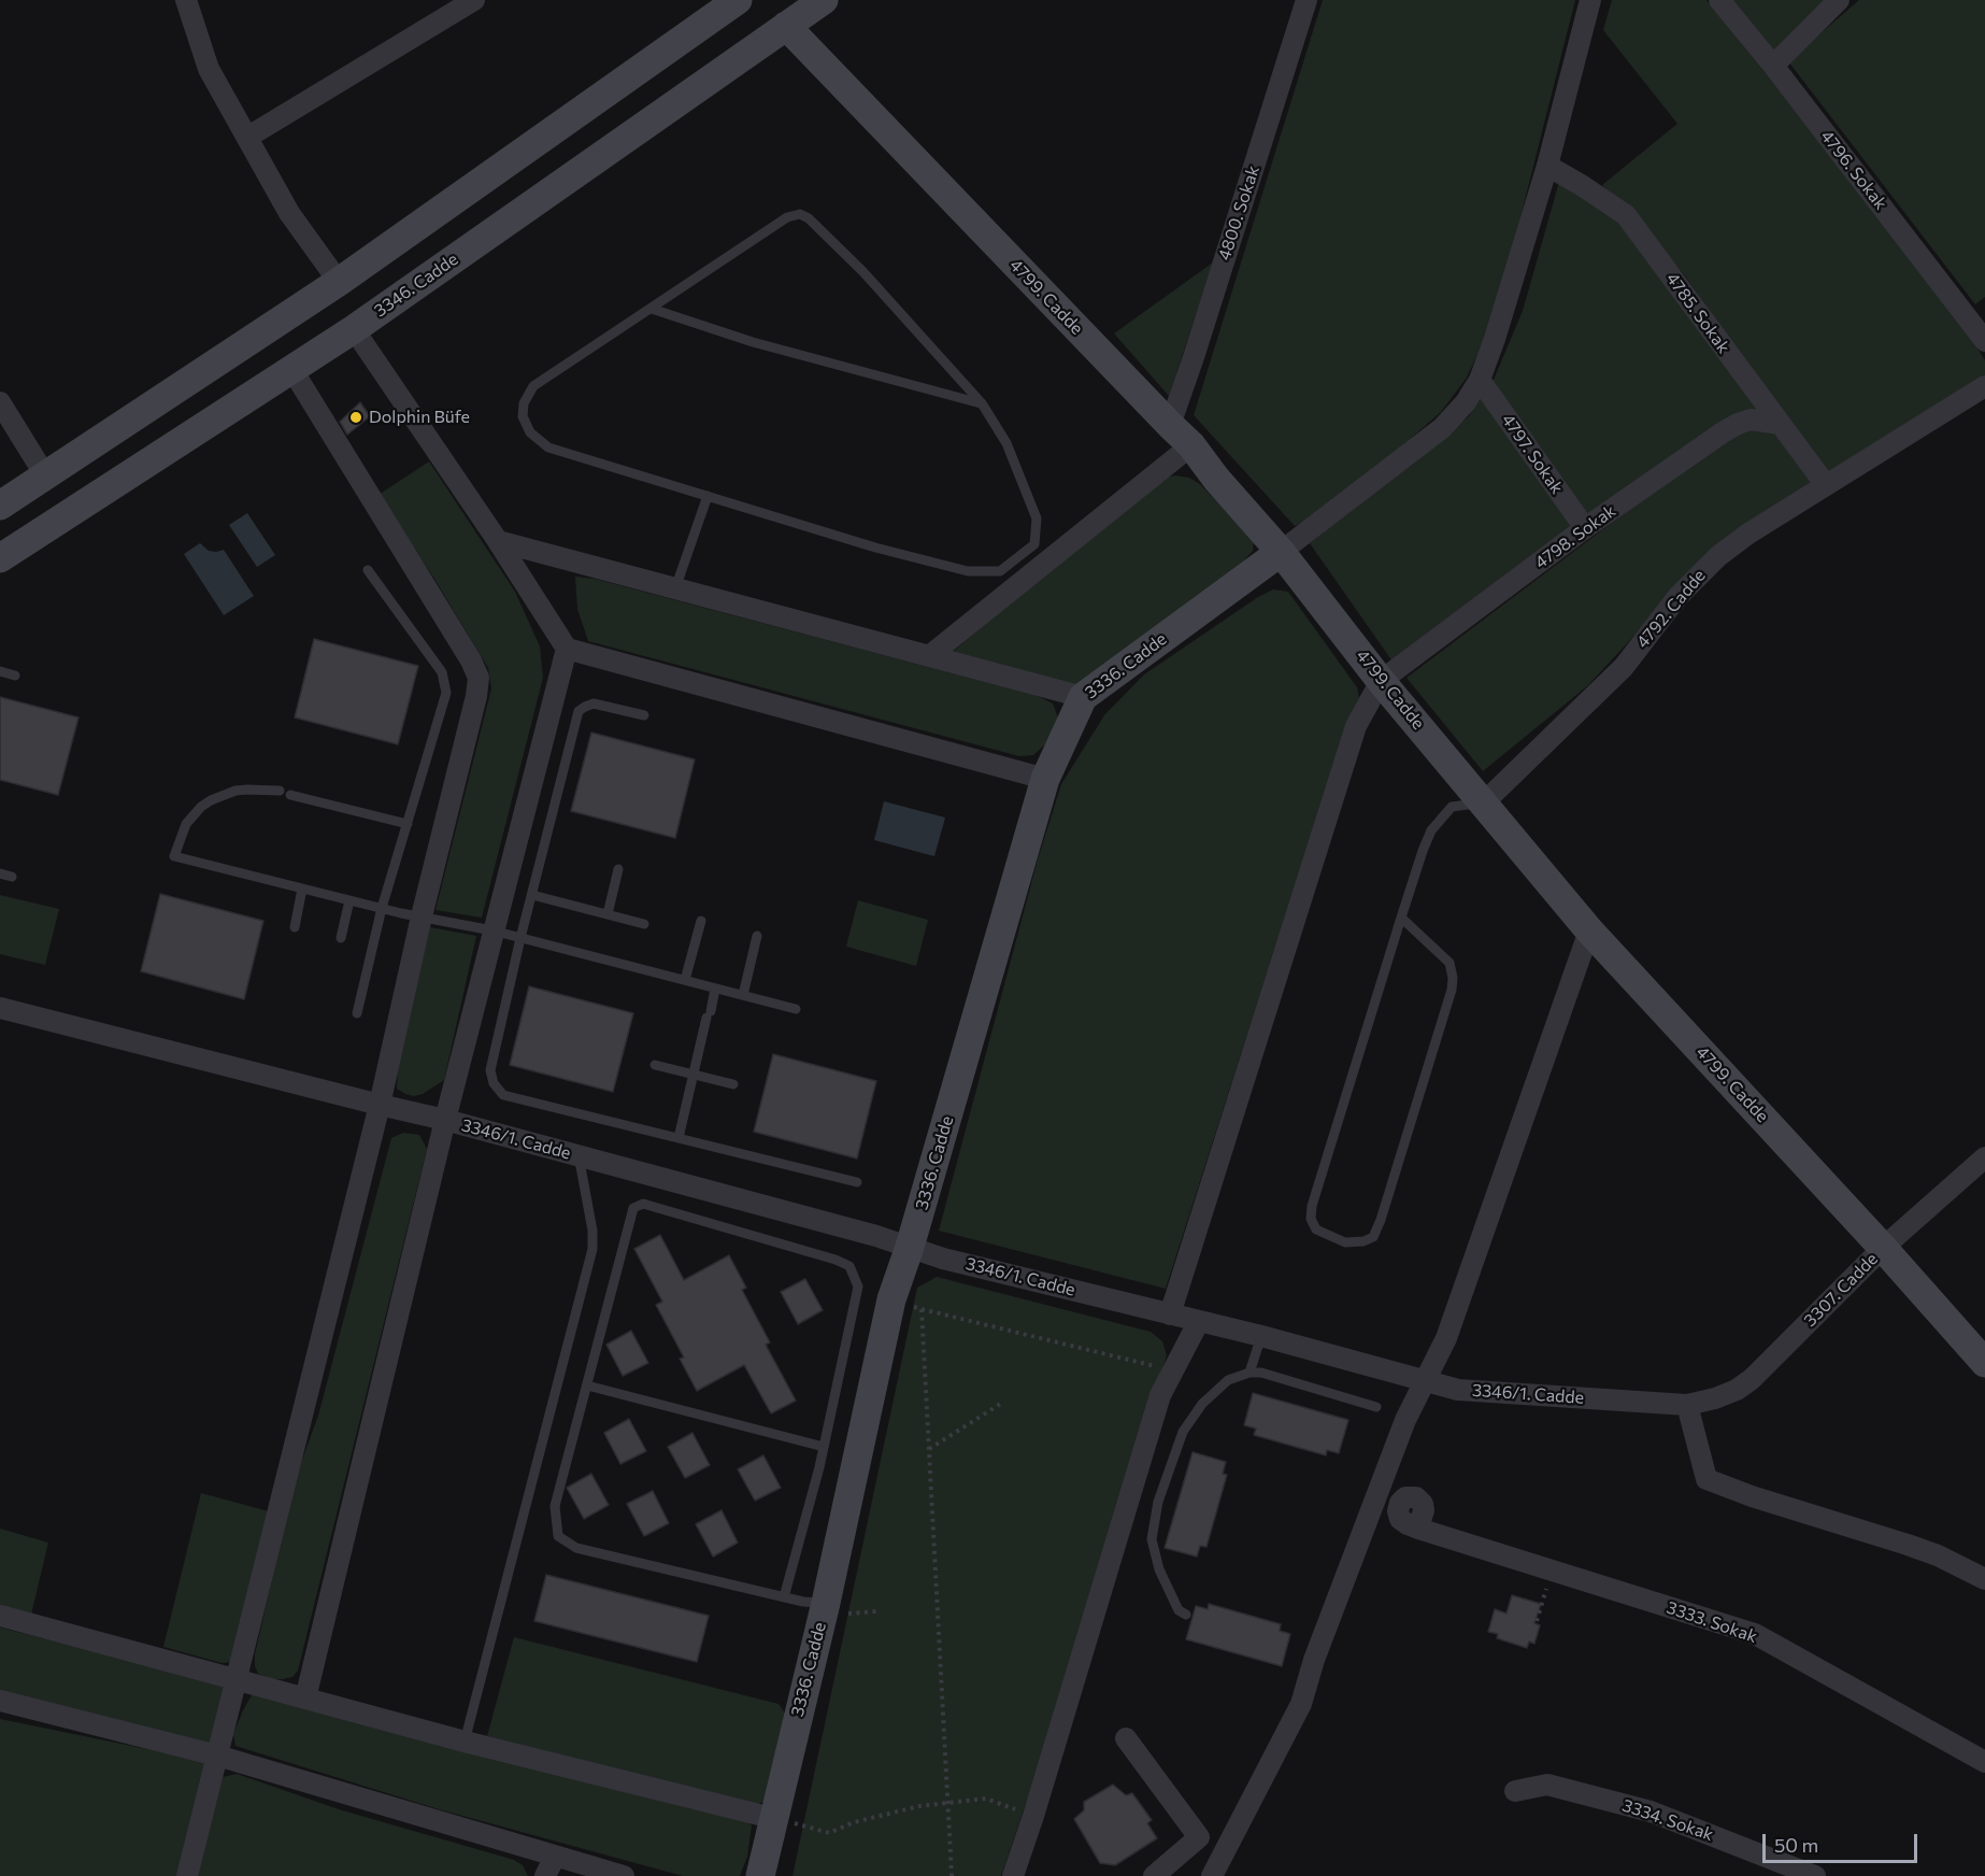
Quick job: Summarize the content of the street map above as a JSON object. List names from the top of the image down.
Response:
{
  "streets": {
    "street": [
      "4796. Sokak",
      "4800. Sokak",
      "3346. Cadde",
      "4799. Cadde",
      "4785. Sokak",
      "4797. Sokak",
      "4798. Sokak",
      "4792. Cadde",
      "3336. Cadde",
      "3346/1. Cadde",
      "3307. Cadde",
      "3333. Sokak",
      "3334. Sokak"
    ]
  },
  "crossings": [
    ["4800. Sokak", "4799. Cadde"],
    ["3346. Cadde", "4799. Cadde"],
    ["4799. Cadde", "4798. Sokak"],
    ["4799. Cadde", "4792. Cadde"],
    ["4799. Cadde", "3336. Cadde"],
    ["4799. Cadde", "3307. Cadde"],
    ["4785. Sokak", "4798. Sokak"],
    ["4785. Sokak", "4792. Cadde"],
    ["4797. Sokak", "4798. Sokak"],
    ["3336. Cadde", "3346/1. Cadde"],
    ["3346/1. Cadde", "3307. Cadde"]
  ],
  "places": ["Dolphin Büfe"],
  "scale_bar": "50 m"
}
